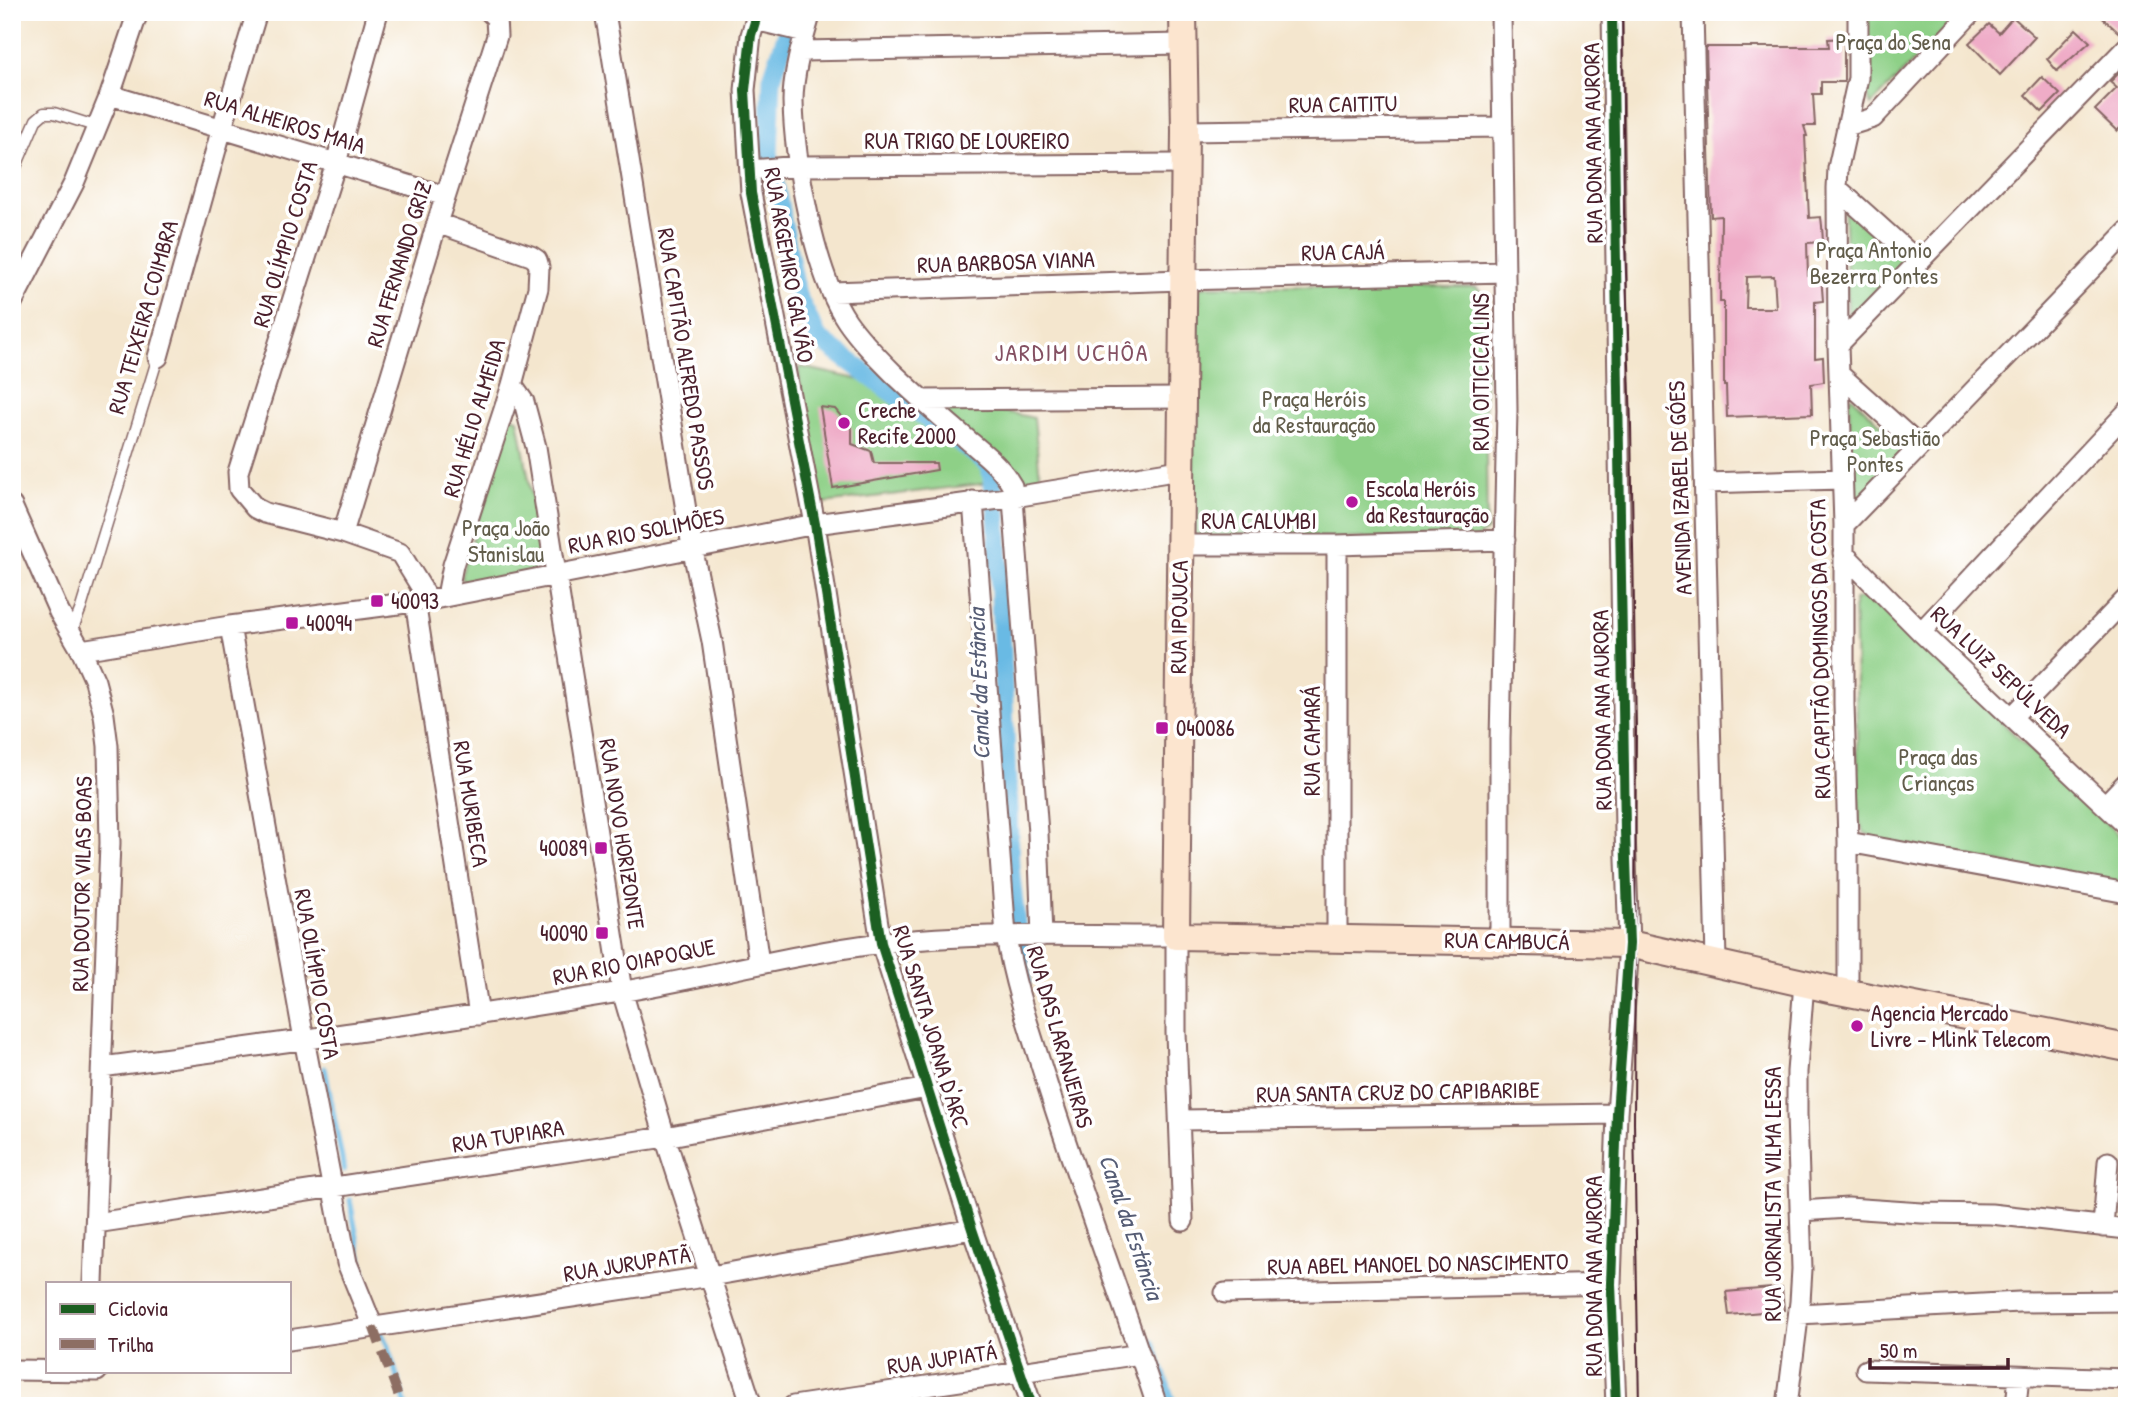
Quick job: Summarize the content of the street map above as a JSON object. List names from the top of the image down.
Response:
{
  "streets": {
    "main road": ["RUA IPOJUCA", "RUA CAMBUCÁ"],
    "street": [
      "RUA CAITITU",
      "RUA ALHEIROS MAIA",
      "RUA TRIGO DE LOUREIRO",
      "RUA DONA ANA AURORA",
      "RUA OLÍMPIO COSTA",
      "RUA CAJÁ",
      "RUA BARBOSA VIANA",
      "RUA FERNANDO GRIZ",
      "RUA ARGEMIRO GALVÃO",
      "RUA TEIXEIRA COIMBRA",
      "RUA CAPITÃO ALFREDO PASSOS",
      "RUA OITICICA LINS",
      "RUA HÉLIO ALMEIDA",
      "AVENIDA IZABEL DE GÓES",
      "RUA CALUMBI",
      "RUA RIO SOLIMÕES",
      "RUA CAPITÃO DOMINGOS DA COSTA",
      "RUA LUIZ SEPÚLVEDA",
      "RUA CAMARÁ",
      "RUA MURIBECA",
      "RUA NOVO HORIZONTE",
      "RUA DOUTOR VILAS BOAS",
      "RUA RIO OIAPOQUE",
      "RUA SANTA JOANA D'ARC",
      "RUA DAS LARANJEIRAS",
      "RUA SANTA CRUZ DO CAPIBARIBE",
      "RUA TUPIARA",
      "RUA JORNALISTA VILMA LESSA",
      "RUA JURUPATÃ",
      "RUA ABEL MANOEL DO NASCIMENTO",
      "RUA JUPIATÁ"
    ]
  },
  "crossings": [
    ["RUA CAITITU", "RUA OITICICA LINS"],
    ["RUA CAITITU", "RUA IPOJUCA"],
    ["RUA ALHEIROS MAIA", "RUA OLÍMPIO COSTA"],
    ["RUA ALHEIROS MAIA", "RUA FERNANDO GRIZ"],
    ["RUA ALHEIROS MAIA", "RUA TEIXEIRA COIMBRA"],
    ["RUA TRIGO DE LOUREIRO", "RUA ARGEMIRO GALVÃO"],
    ["RUA TRIGO DE LOUREIRO", "RUA IPOJUCA"],
    ["RUA DONA ANA AURORA", "RUA CAMBUCÁ"],
    ["RUA DONA ANA AURORA", "RUA SANTA CRUZ DO CAPIBARIBE"],
    ["RUA DONA ANA AURORA", "RUA ABEL MANOEL DO NASCIMENTO"],
    ["RUA OLÍMPIO COSTA", "RUA FERNANDO GRIZ"],
    ["RUA OLÍMPIO COSTA", "RUA RIO SOLIMÕES"],
    ["RUA OLÍMPIO COSTA", "RUA RIO OIAPOQUE"],
    ["RUA OLÍMPIO COSTA", "RUA TUPIARA"],
    ["RUA OLÍMPIO COSTA", "RUA JURUPATÃ"],
    ["RUA CAJÁ", "RUA BARBOSA VIANA"],
    ["RUA CAJÁ", "RUA OITICICA LINS"],
    ["RUA CAJÁ", "RUA IPOJUCA"],
    ["RUA BARBOSA VIANA", "RUA ARGEMIRO GALVÃO"],
    ["RUA BARBOSA VIANA", "RUA IPOJUCA"],
    ["RUA FERNANDO GRIZ", "RUA HÉLIO ALMEIDA"],
    ["RUA ARGEMIRO GALVÃO", "RUA RIO SOLIMÕES"],
    ["RUA ARGEMIRO GALVÃO", "RUA SANTA JOANA D'ARC"],
    ["RUA ARGEMIRO GALVÃO", "RUA DAS LARANJEIRAS"],
    ["RUA TEIXEIRA COIMBRA", "RUA DOUTOR VILAS BOAS"],
    ["RUA CAPITÃO ALFREDO PASSOS", "RUA RIO SOLIMÕES"],
    ["RUA CAPITÃO ALFREDO PASSOS", "RUA RIO OIAPOQUE"],
    ["RUA OITICICA LINS", "RUA CALUMBI"],
    ["RUA OITICICA LINS", "RUA CAMBUCÁ"],
    ["RUA HÉLIO ALMEIDA", "RUA RIO SOLIMÕES"],
    ["RUA HÉLIO ALMEIDA", "RUA MURIBECA"],
    ["RUA HÉLIO ALMEIDA", "RUA NOVO HORIZONTE"],
    ["AVENIDA IZABEL DE GÓES", "RUA CAMBUCÁ"],
    ["RUA CALUMBI", "RUA IPOJUCA"],
    ["RUA CALUMBI", "RUA CAMARÁ"],
    ["RUA RIO SOLIMÕES", "RUA IPOJUCA"],
    ["RUA RIO SOLIMÕES", "RUA MURIBECA"],
    ["RUA RIO SOLIMÕES", "RUA NOVO HORIZONTE"],
    ["RUA RIO SOLIMÕES", "RUA DOUTOR VILAS BOAS"],
    ["RUA RIO SOLIMÕES", "RUA SANTA JOANA D'ARC"],
    ["RUA RIO SOLIMÕES", "RUA DAS LARANJEIRAS"],
    ["RUA IPOJUCA", "RUA CAMBUCÁ"],
    ["RUA IPOJUCA", "RUA RIO OIAPOQUE"],
    ["RUA IPOJUCA", "RUA SANTA CRUZ DO CAPIBARIBE"],
    ["RUA CAPITÃO DOMINGOS DA COSTA", "RUA LUIZ SEPÚLVEDA"],
    ["RUA CAPITÃO DOMINGOS DA COSTA", "RUA CAMBUCÁ"],
    ["RUA CAMARÁ", "RUA CAMBUCÁ"],
    ["RUA MURIBECA", "RUA RIO OIAPOQUE"],
    ["RUA NOVO HORIZONTE", "RUA RIO OIAPOQUE"],
    ["RUA NOVO HORIZONTE", "RUA TUPIARA"],
    ["RUA NOVO HORIZONTE", "RUA JURUPATÃ"],
    ["RUA DOUTOR VILAS BOAS", "RUA RIO OIAPOQUE"],
    ["RUA DOUTOR VILAS BOAS", "RUA TUPIARA"],
    ["RUA CAMBUCÁ", "RUA RIO OIAPOQUE"],
    ["RUA CAMBUCÁ", "RUA JORNALISTA VILMA LESSA"],
    ["RUA RIO OIAPOQUE", "RUA SANTA JOANA D'ARC"],
    ["RUA RIO OIAPOQUE", "RUA DAS LARANJEIRAS"],
    ["RUA SANTA JOANA D'ARC", "RUA TUPIARA"],
    ["RUA SANTA JOANA D'ARC", "RUA JURUPATÃ"],
    ["RUA SANTA JOANA D'ARC", "RUA JUPIATÁ"],
    ["RUA DAS LARANJEIRAS", "RUA JUPIATÁ"]
  ],
  "districts": ["JARDIM UCHÔA"],
  "water": ["Canal da Estância"],
  "parks": [
    "Praça do Sena",
    "Praça Antonio Bezerra Pontes",
    "Praça Heróis da Restauração",
    "Praça Sebastião Pontes",
    "Praça João Stanislau",
    "Praça das Crianças"
  ],
  "places": {
    "other": ["Creche Recife 2000", "Escola Heróis da Restauração", "Agencia Mercado Livre - Mlink Telecom"],
    "transit": [
      "40093",
      "40094",
      "040086",
      "40089",
      "40090"
    ]
  },
  "legend": ["Ciclovia", "Trilha"],
  "scale_bar": "50 m"
}
